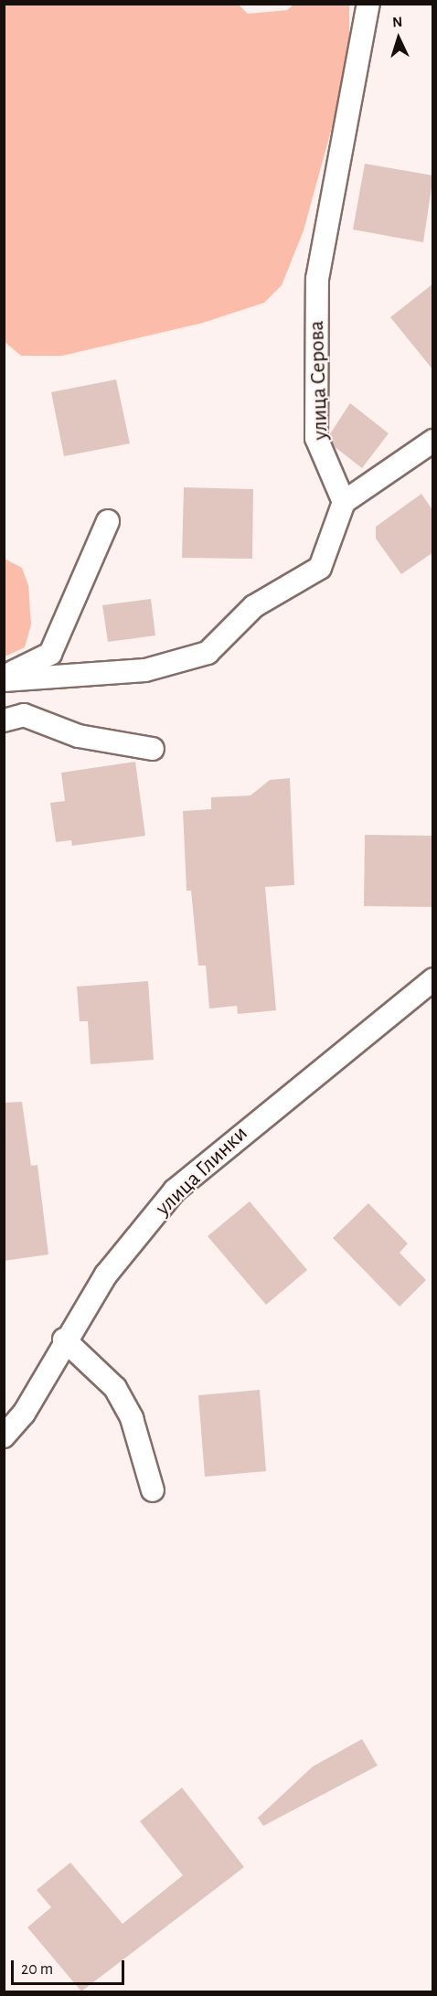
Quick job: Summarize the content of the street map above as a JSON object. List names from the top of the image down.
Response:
{
  "streets": {
    "lane": ["улица Серова", "улица Глинки"]
  },
  "scale_bar": "20 m",
  "north": "top"
}
